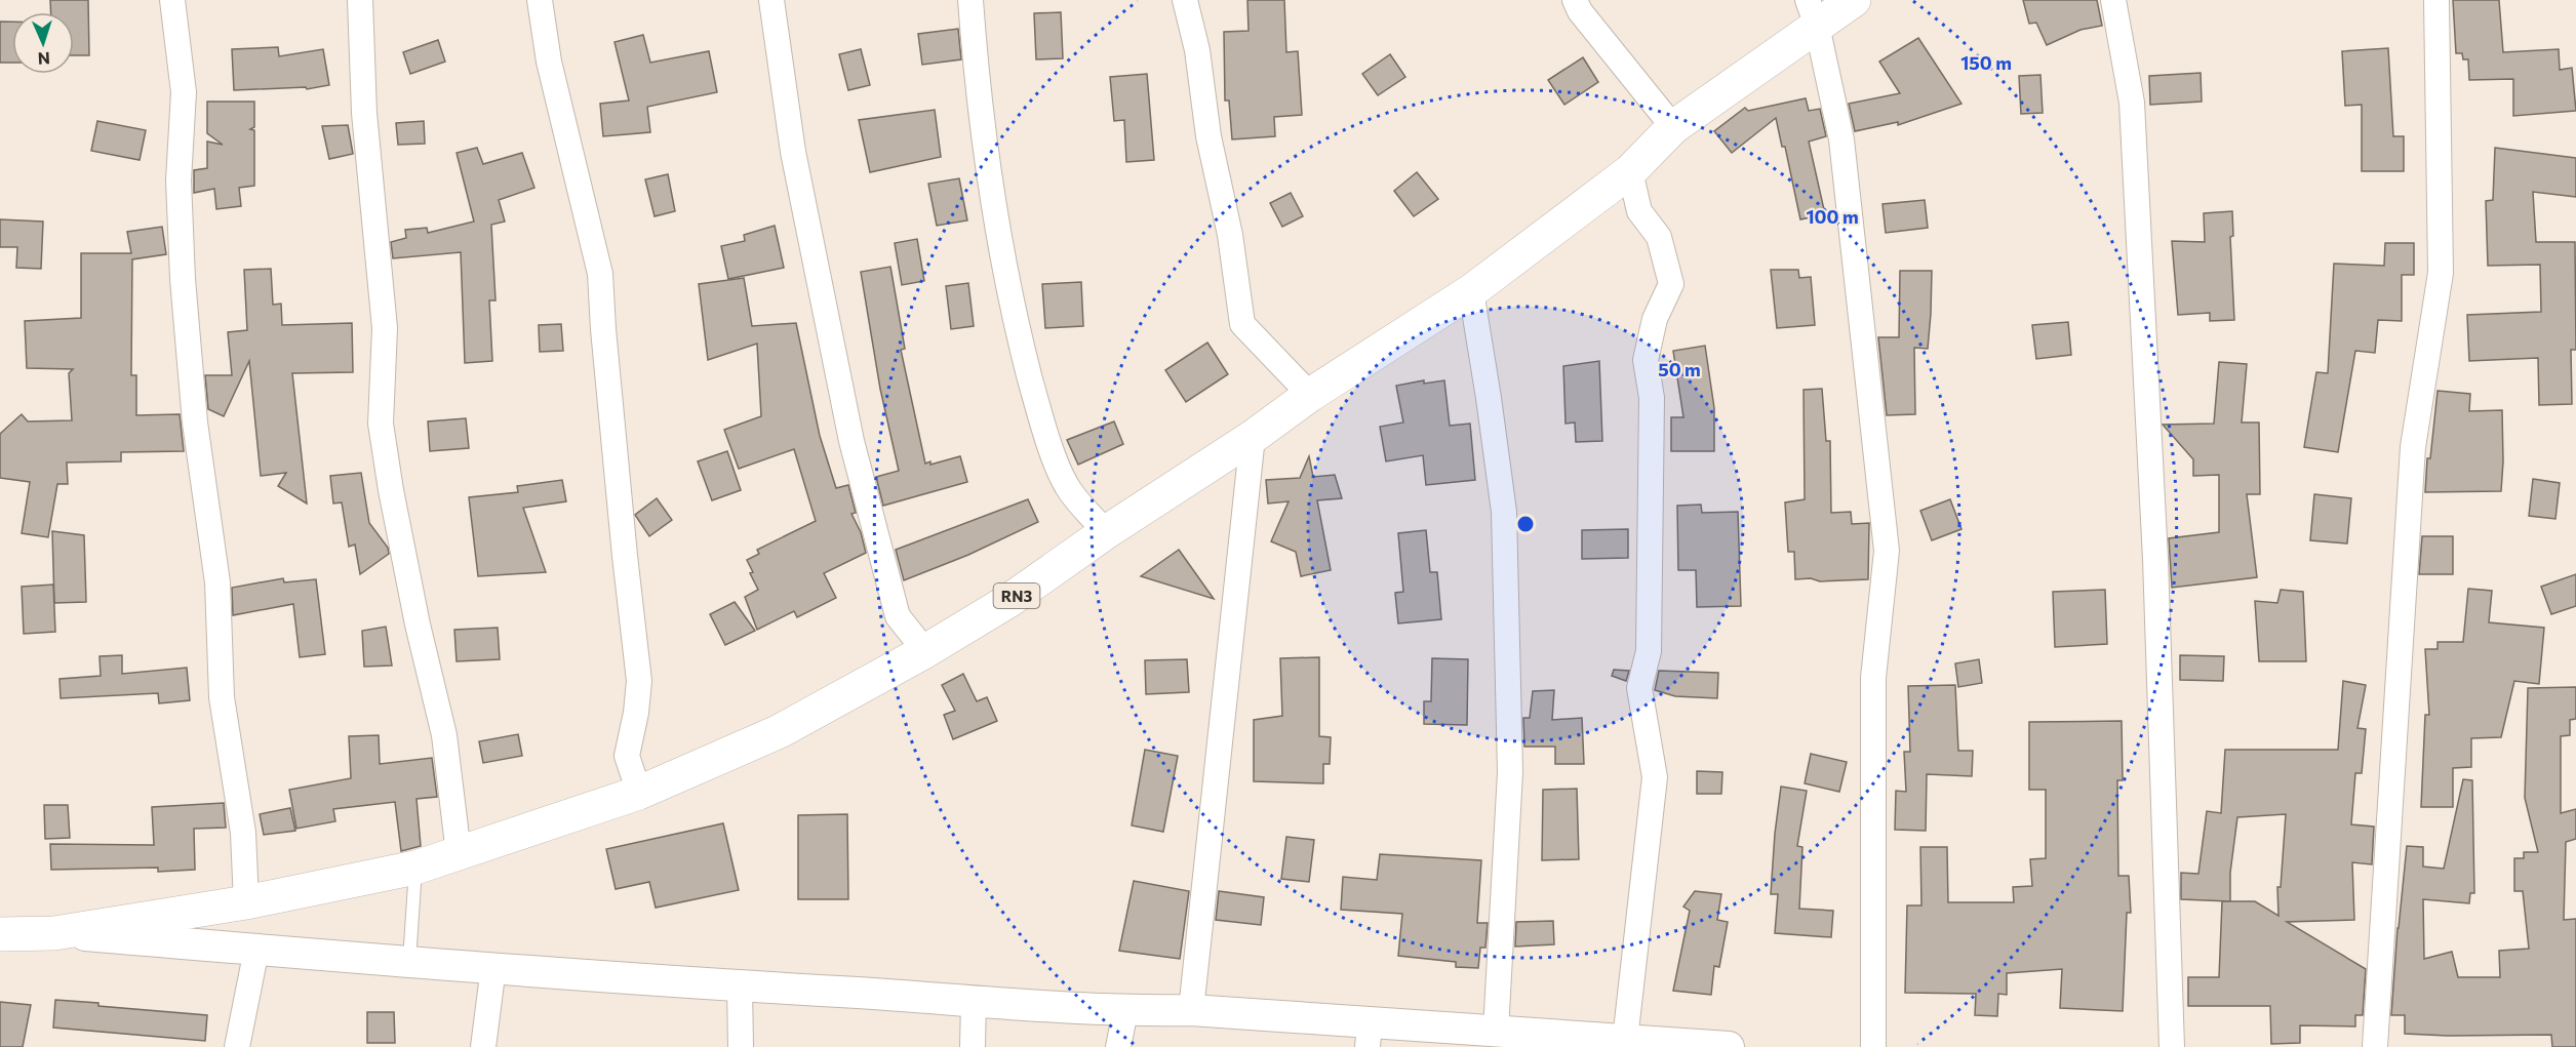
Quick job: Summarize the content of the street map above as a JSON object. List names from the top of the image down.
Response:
{
  "streets": {
    "highway": ["RN3"]
  },
  "north": "bottom",
  "rings": ["150 m", "100 m", "50 m"]
}
